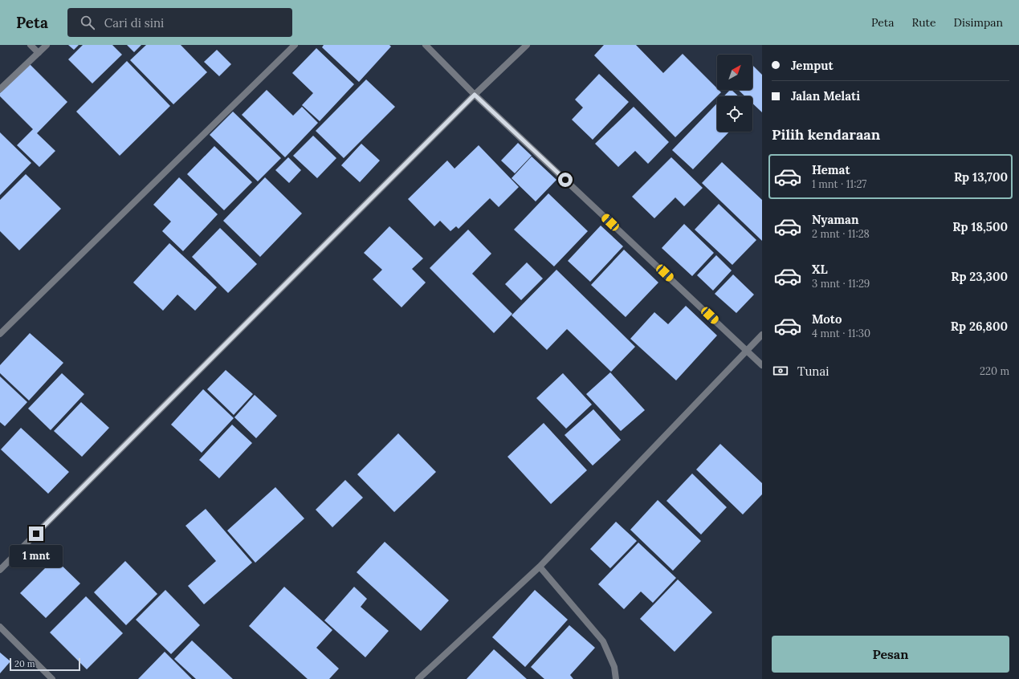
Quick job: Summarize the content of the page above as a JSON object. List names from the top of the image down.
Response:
{
  "scale_bar": "20 m",
  "north": "top right",
  "page": {
    "header": "Peta",
    "search": "Cari di sini",
    "nav": ["Peta", "Rute", "Disimpan"],
    "banner": ["Jemput", "Jalan Melati"],
    "heading": "Pilih kendaraan",
    "list": [
      {
        "name": "Hemat",
        "note": "1 mnt · 11:27",
        "value": "Rp 13,700"
      },
      {
        "name": "Nyaman",
        "note": "2 mnt · 11:28",
        "value": "Rp 18,500"
      },
      {
        "name": "XL",
        "note": "3 mnt · 11:29",
        "value": "Rp 23,300"
      },
      {
        "name": "Moto",
        "note": "4 mnt · 11:30",
        "value": "Rp 26,800"
      }
    ],
    "pay": ["Tunai", "220 m"],
    "bubble": "1 mnt",
    "buttons": "Pesan",
    "scale": "20 m"
  }
}
